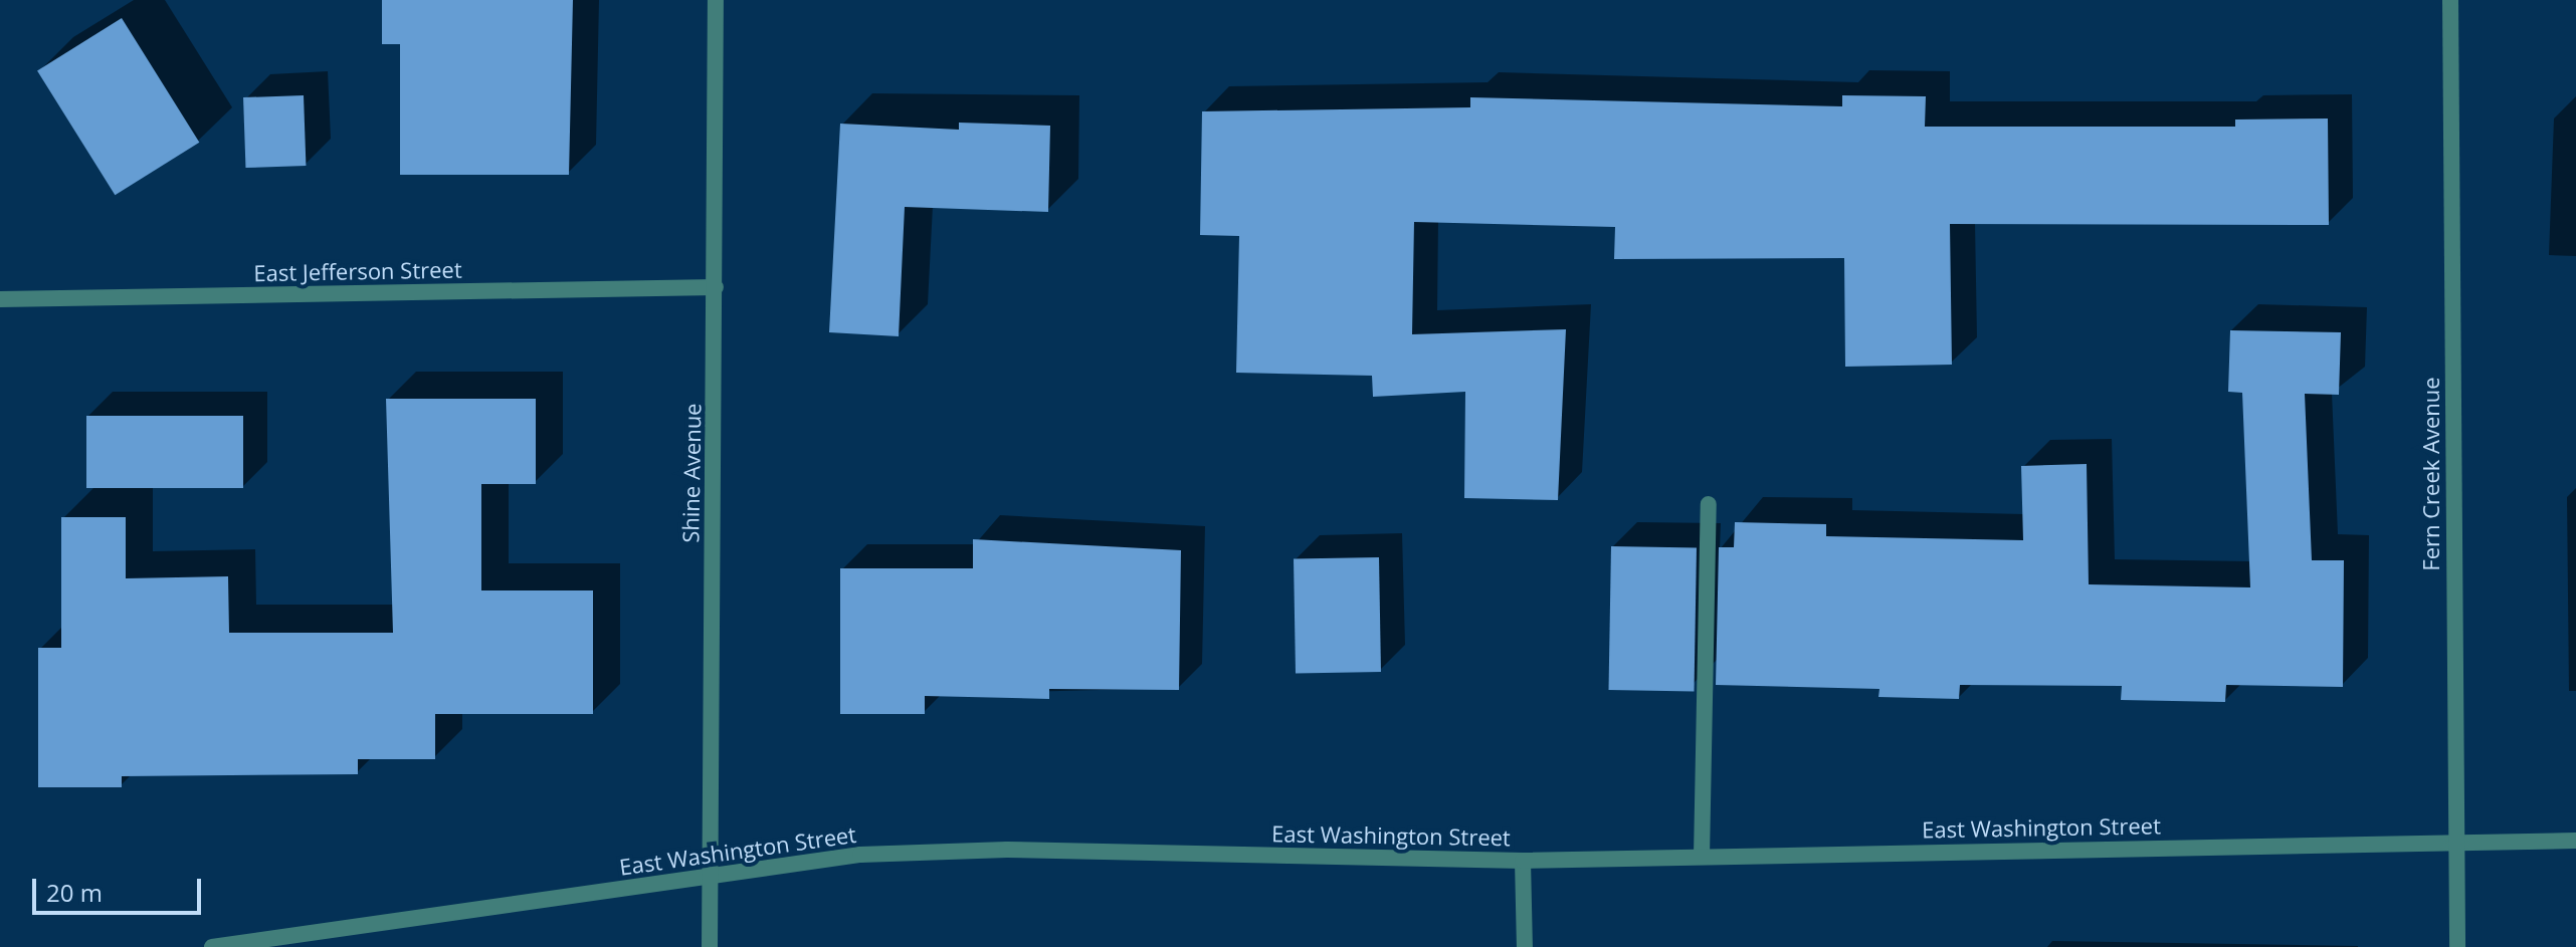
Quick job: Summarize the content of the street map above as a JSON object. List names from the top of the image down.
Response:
{
  "streets": {
    "street": [
      "East Jefferson Street",
      "Shine Avenue",
      "Fern Creek Avenue",
      "East Washington Street"
    ]
  },
  "crossings": [
    ["East Jefferson Street", "Shine Avenue"],
    ["Shine Avenue", "East Washington Street"],
    ["Fern Creek Avenue", "East Washington Street"]
  ],
  "scale_bar": "20 m"
}
